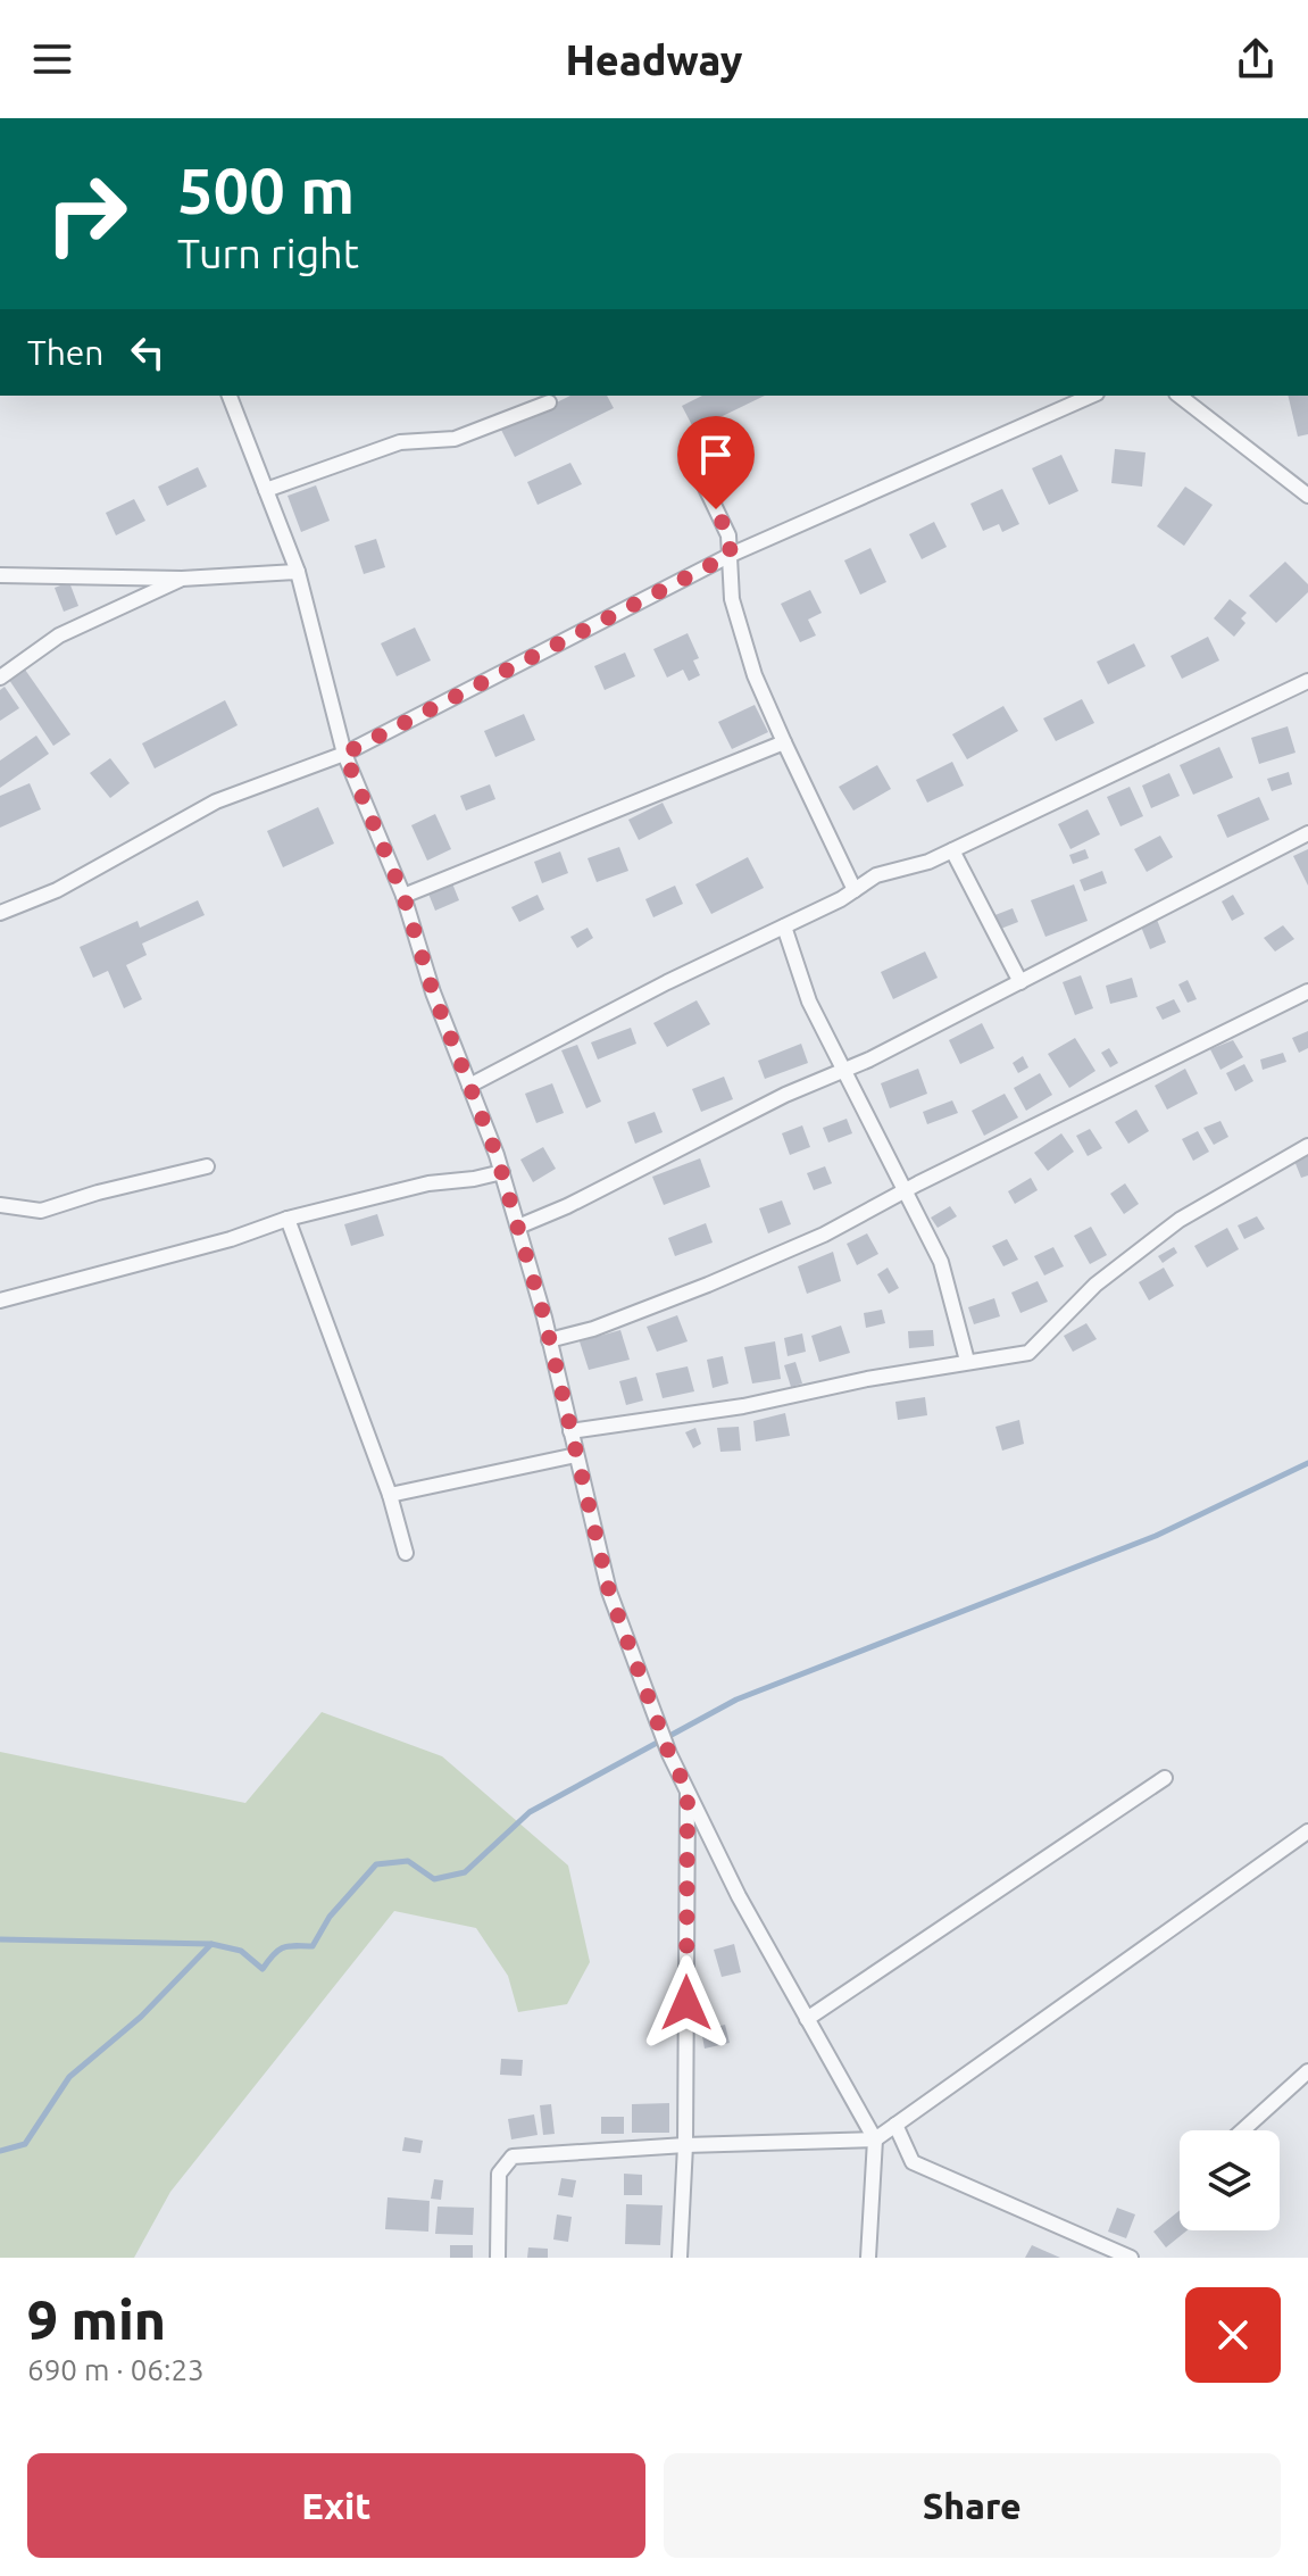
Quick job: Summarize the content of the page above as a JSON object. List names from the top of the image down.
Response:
{
  "page": {
    "header": "Headway",
    "turn": ["500 m", "Turn right"],
    "then": "Then",
    "heading": ["9 min", "690 m · 06:23"],
    "buttons": ["Exit", "Share"]
  }
}
